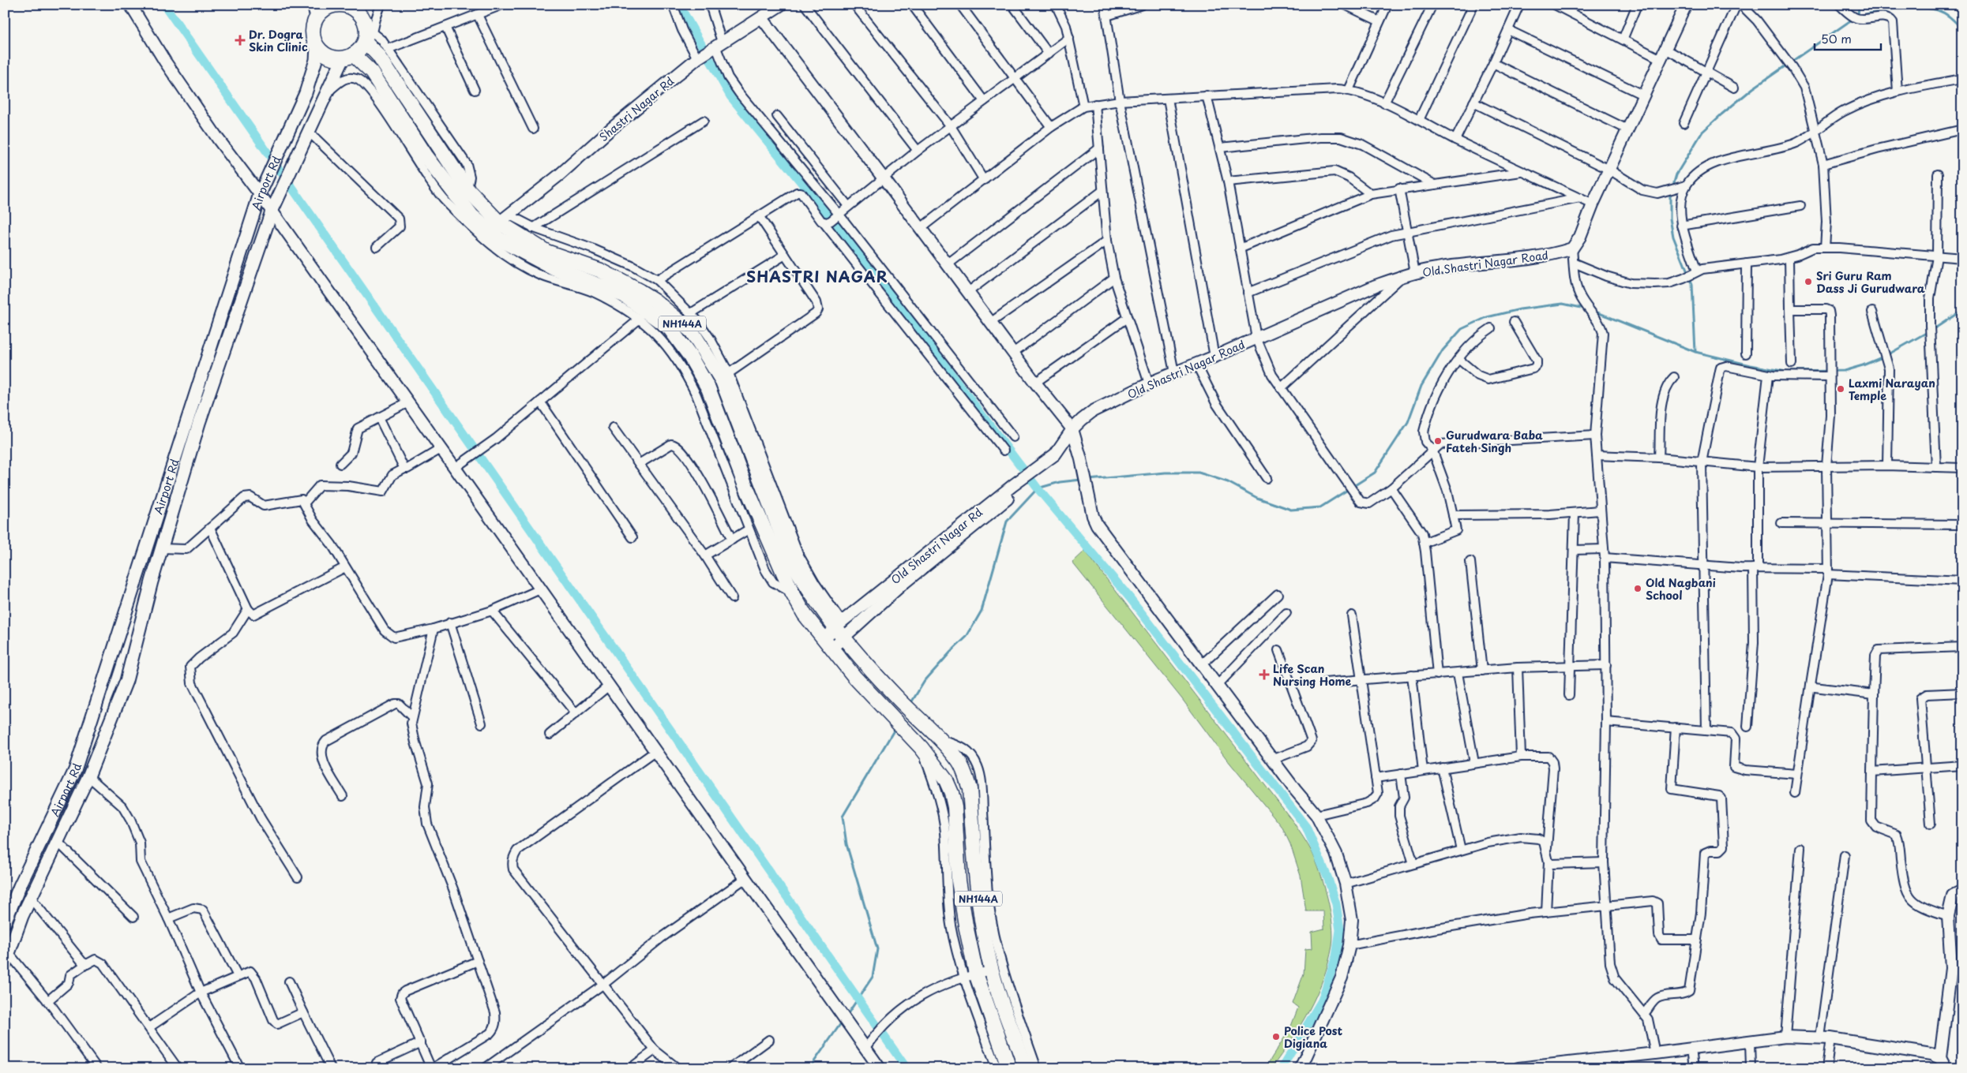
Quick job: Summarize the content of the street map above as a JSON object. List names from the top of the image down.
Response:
{
  "streets": {
    "highway": ["NH144A"],
    "main road": ["Airport Rd"],
    "street": ["Shastri Nagar Rd", "Old Shastri Nagar Road", "Old Shastri Nagar Rd"]
  },
  "crossings": [
    ["Shastri Nagar Rd", "NH144A"],
    ["Airport Rd", "NH144A"],
    ["Old Shastri Nagar Road", "Old Shastri Nagar Rd"],
    ["NH144A", "Old Shastri Nagar Rd"]
  ],
  "districts": ["SHASTRI NAGAR"],
  "places": {
    "health": ["Dr. Dogra Skin Clinic", "Life Scan Nursing Home"],
    "other": [
      "Sri Guru Ram Dass Ji Gurudwara",
      "Laxmi Narayan Temple",
      "Gurudwara Baba Fateh Singh",
      "Old Nagbani School",
      "Police Post Digiana"
    ]
  },
  "scale_bar": "50 m"
}
